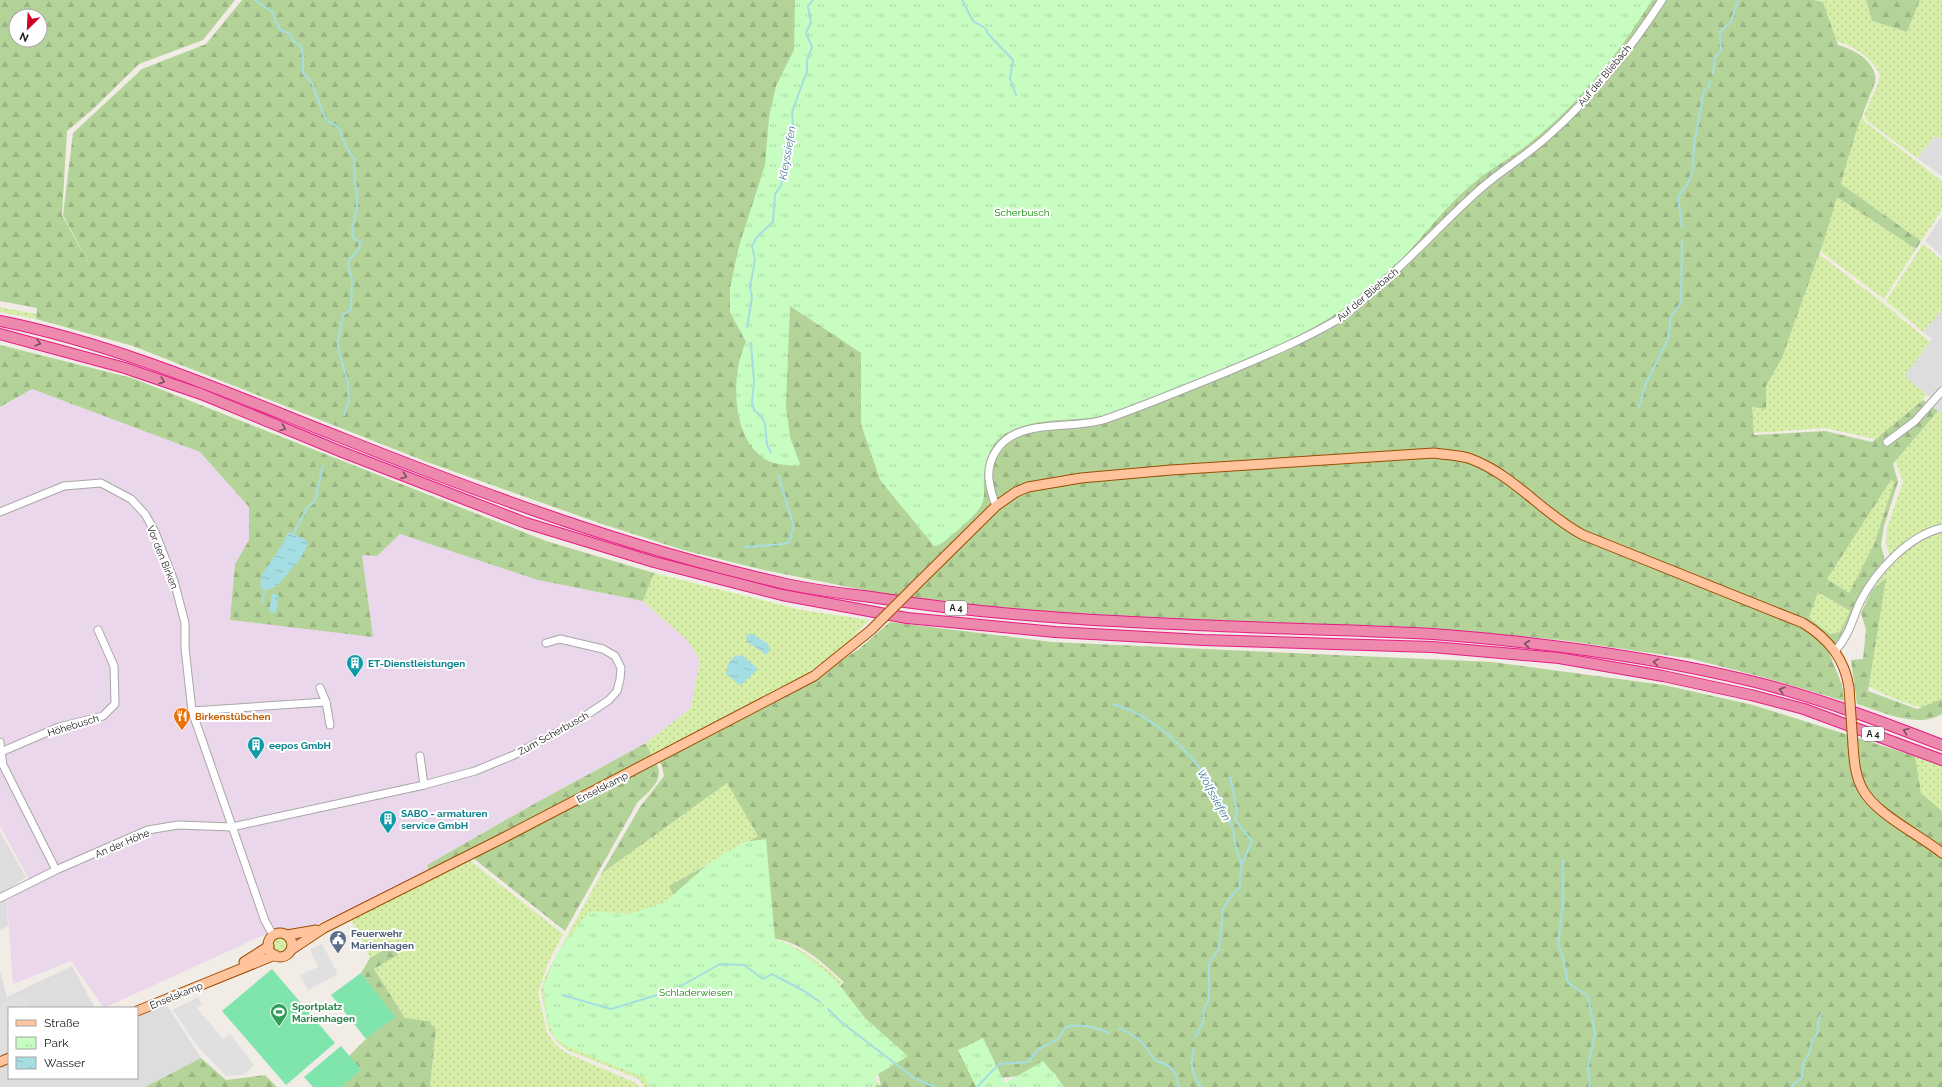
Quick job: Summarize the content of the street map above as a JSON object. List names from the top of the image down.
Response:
{
  "streets": {
    "highway": ["A 4"],
    "main road": ["Enselskamp"],
    "street": [
      "Auf der Bliebach",
      "Vor den Birken",
      "Höhebusch",
      "Zum Scherbusch",
      "An der Höhe"
    ]
  },
  "crossings": [
    ["Auf der Bliebach", "Enselskamp"],
    ["Vor den Birken", "Zum Scherbusch"],
    ["Vor den Birken", "An der Höhe"],
    ["Zum Scherbusch", "An der Höhe"]
  ],
  "water": ["Kleyssiefen", "Wolfssiefen"],
  "parks": ["Scherbusch", "Schladerwiesen"],
  "places": {
    "building": ["ET-Dienstleistungen", "eepos GmbH", "SABO - armaturen service GmbH"],
    "restaurant": ["Birkenstübchen"],
    "public building": ["Feuerwehr Marienhagen"],
    "sports": ["Sportplatz Marienhagen"]
  },
  "legend": ["Straße", "Park", "Wasser"],
  "north": "bottom left"
}
